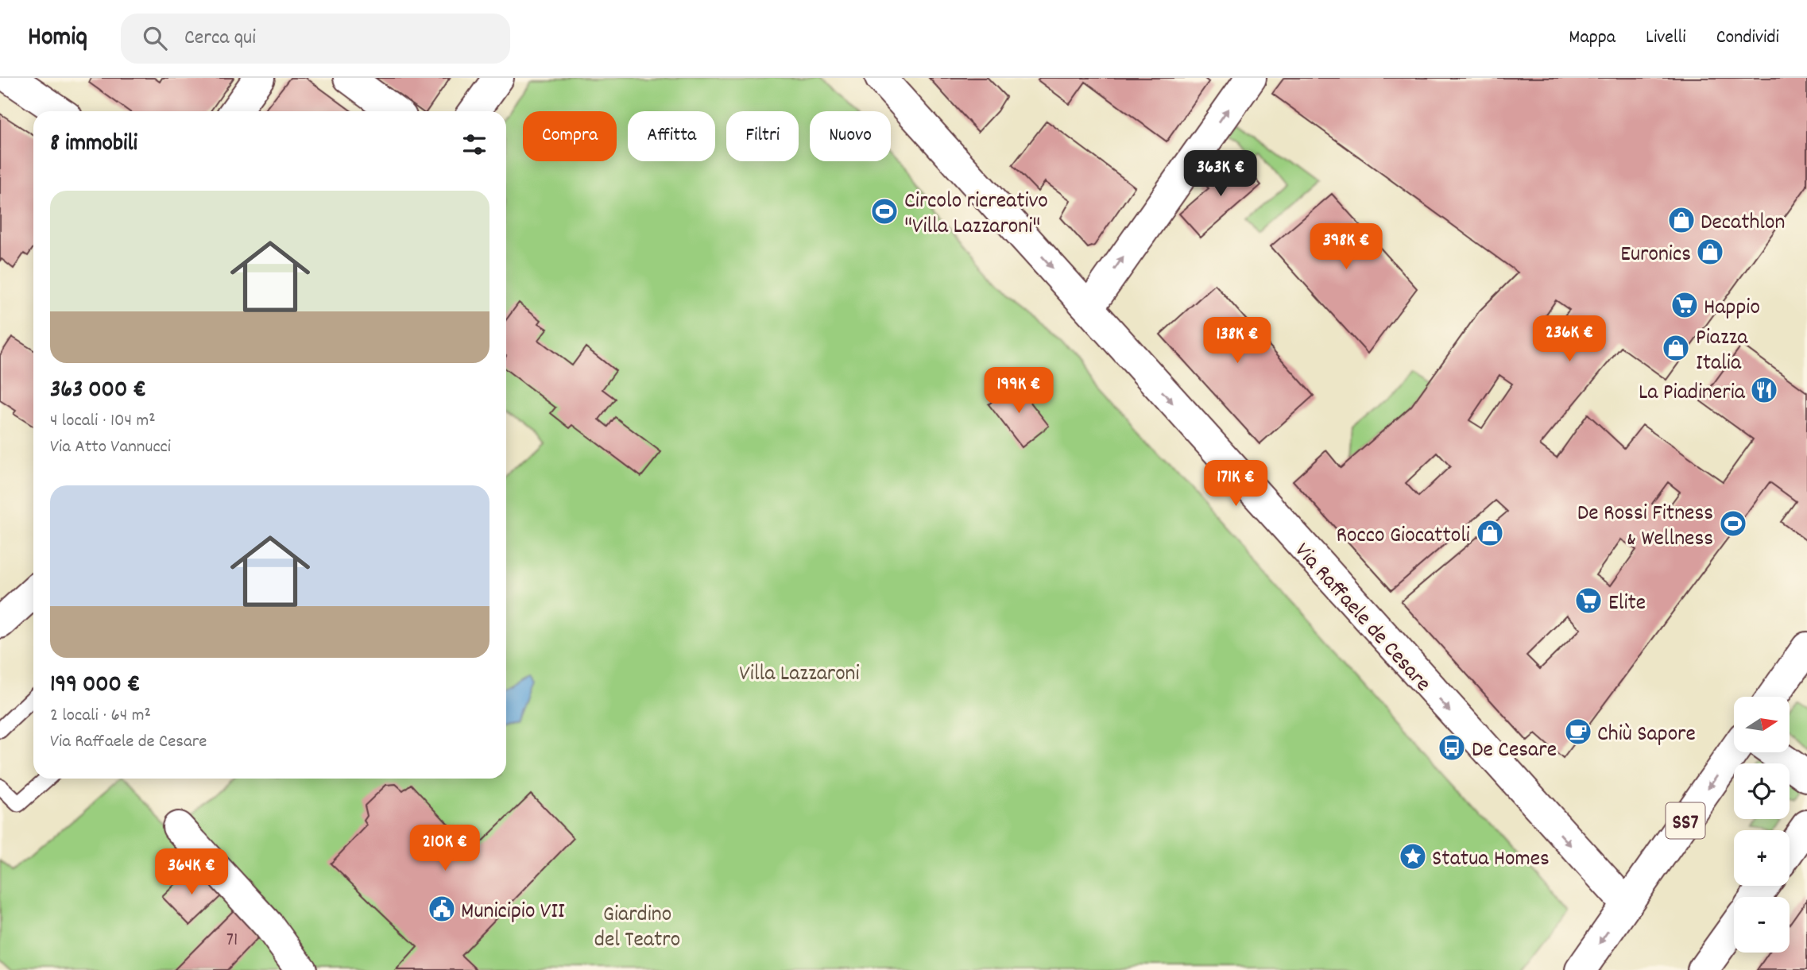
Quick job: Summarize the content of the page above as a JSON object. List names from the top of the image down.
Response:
{
  "streets": {
    "street": ["Via Raffaele de Cesare", "SS7"]
  },
  "crossings": [
    ["Via Raffaele de Cesare", "SS7"]
  ],
  "one_way": ["Via Raffaele de Cesare"],
  "parks": ["Villa Lazzaroni", "Giardino del Teatro"],
  "places": {
    "sports": ["Circolo ricreativo \"Villa Lazzaroni\"", "De Rossi Fitness & Wellness"],
    "shop": [
      "Decathlon",
      "Euronics",
      "Piazza Italia",
      "Rocco Giocattoli"
    ],
    "supermarket": ["Happio", "Elite"],
    "restaurant": ["La Piadineria"],
    "cafe": ["Chiù Sapore"],
    "bus stop": ["De Cesare"],
    "place": ["Statua Homes"],
    "public building": ["Municipio VII"]
  },
  "house_numbers": ["71"],
  "north": "right",
  "page": {
    "header": "Homiq",
    "search": "Cerca qui",
    "nav": ["Mappa", "Livelli", "Condividi"],
    "chip": [
      "Compra",
      "Affitta",
      "Filtri",
      "Nuovo"
    ],
    "heading": "8 immobili",
    "price": [
      "363K €",
      "398K €",
      "236K €",
      "138K €",
      "199K €",
      "171K €",
      "210K €",
      "364K €"
    ],
    "list": [
      {
        "name": "363 000 €",
        "note": "4 locali · 104 m² · Via Atto Vannucci"
      },
      {
        "name": "199 000 €",
        "note": "2 locali · 64 m² · Via Raffaele de Cesare"
      }
    ],
    "map_buttons": ["+", "−"]
  }
}
